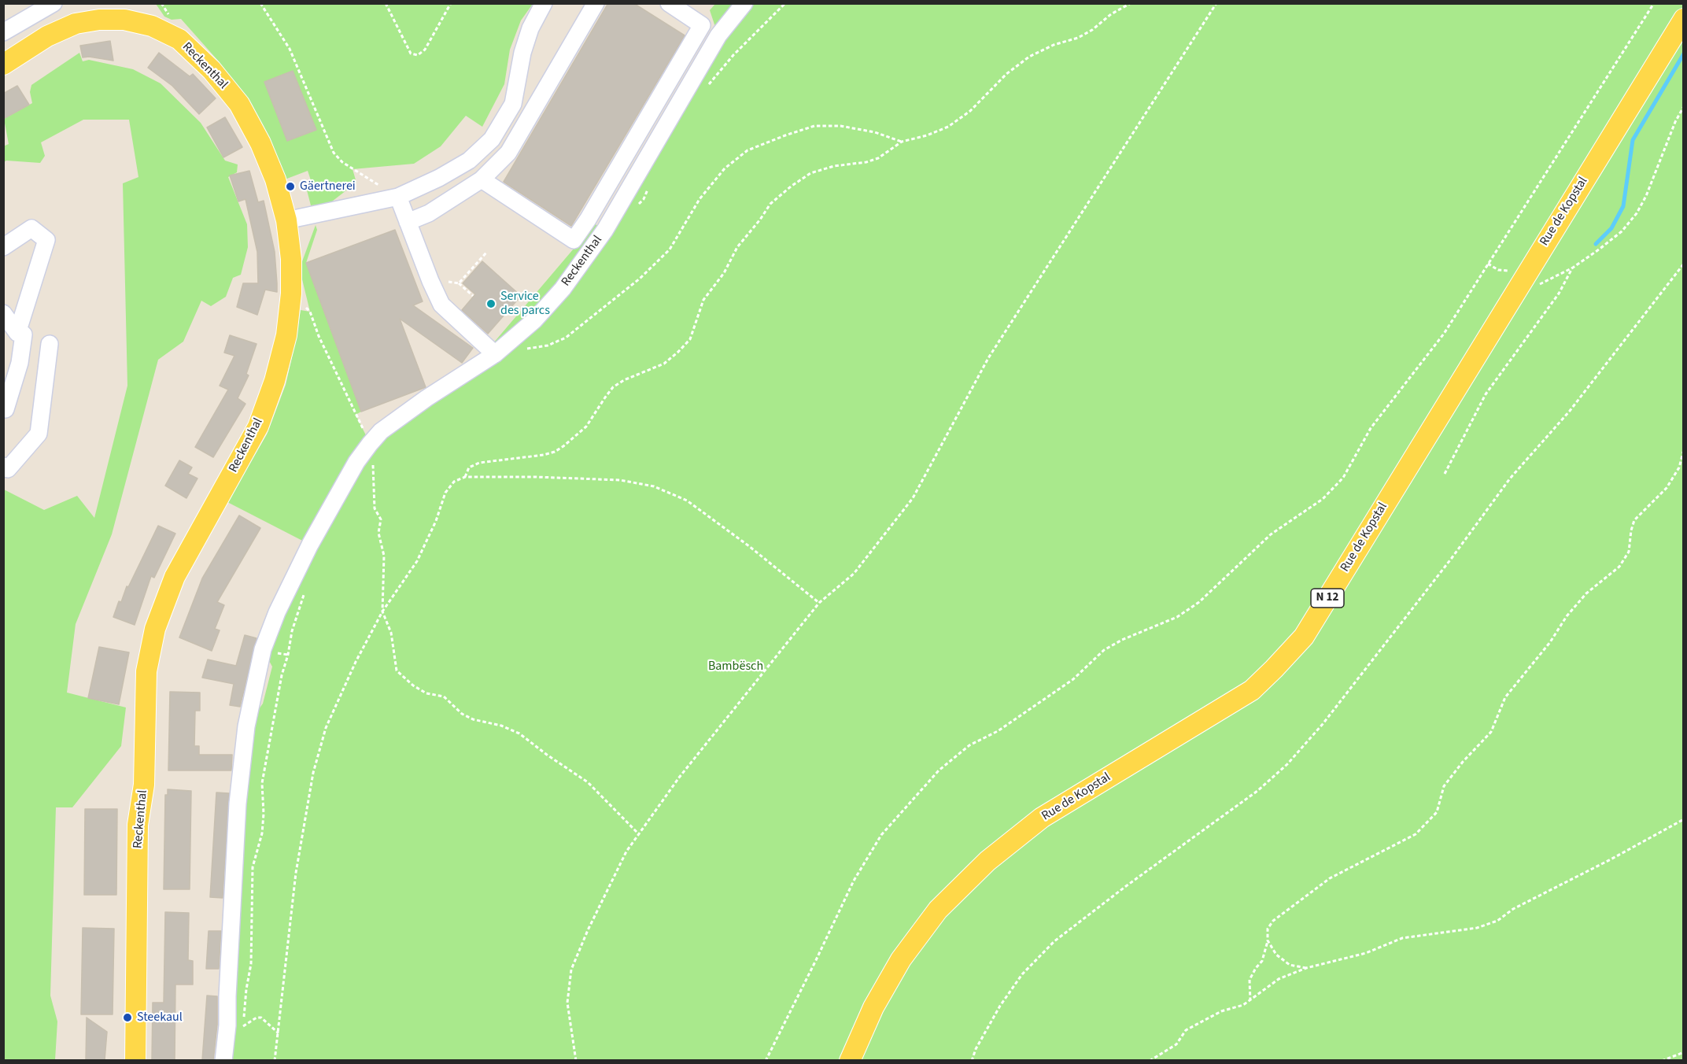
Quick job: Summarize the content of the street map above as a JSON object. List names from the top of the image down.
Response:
{
  "streets": {
    "main road": ["Reckenthal", "Rue de Kopstal", "N 12"]
  },
  "parks": ["Bambësch"],
  "places": ["Gäertnerei", "Service des parcs", "Steekaul"]
}
